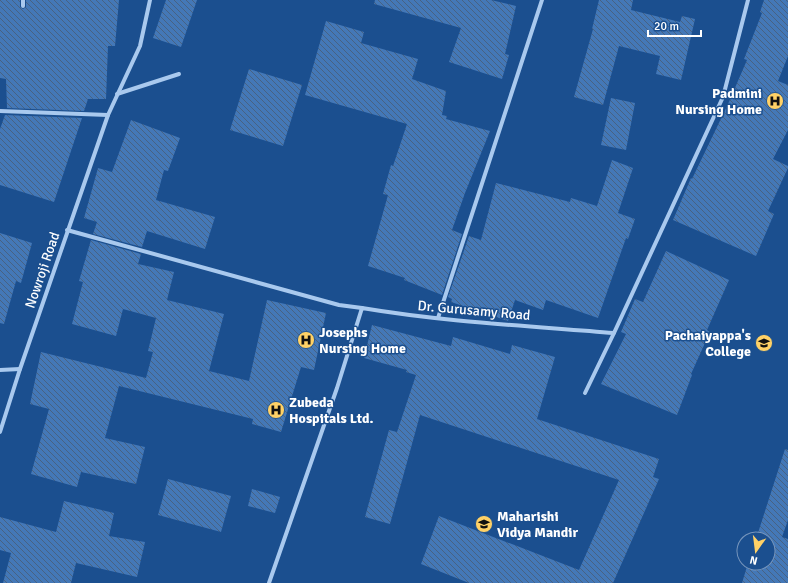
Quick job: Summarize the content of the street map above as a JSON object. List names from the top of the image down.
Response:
{
  "streets": {
    "street": ["Nowroji Road", "Dr. Gurusamy Road"]
  },
  "crossings": [
    ["Nowroji Road", "Dr. Gurusamy Road"]
  ],
  "places": {
    "hospital": ["Padmini Nursing Home", "Josephs Nursing Home", "Zubeda Hospitals Ltd."],
    "school or university": ["Pachaiyappa's College", "Maharishi Vidya Mandir"]
  },
  "scale_bar": "20 m",
  "north": "bottom"
}
